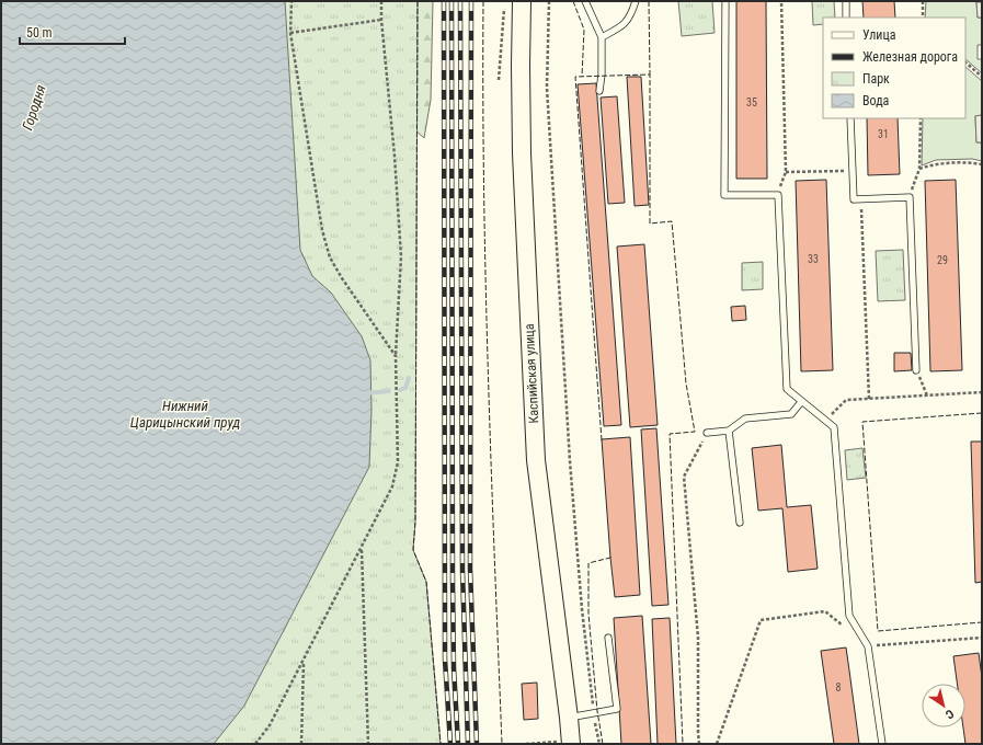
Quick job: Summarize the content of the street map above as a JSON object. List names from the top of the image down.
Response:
{
  "streets": {
    "main road": ["Каспийская улица"]
  },
  "water": ["Городня", "Нижний Царицынский пруд"],
  "house_numbers": [
    "35",
    "31",
    "33",
    "29",
    "8"
  ],
  "legend": [
    "Улица",
    "Железная дорога",
    "Парк",
    "Вода"
  ],
  "scale_bar": "50 m",
  "north": "bottom right"
}
